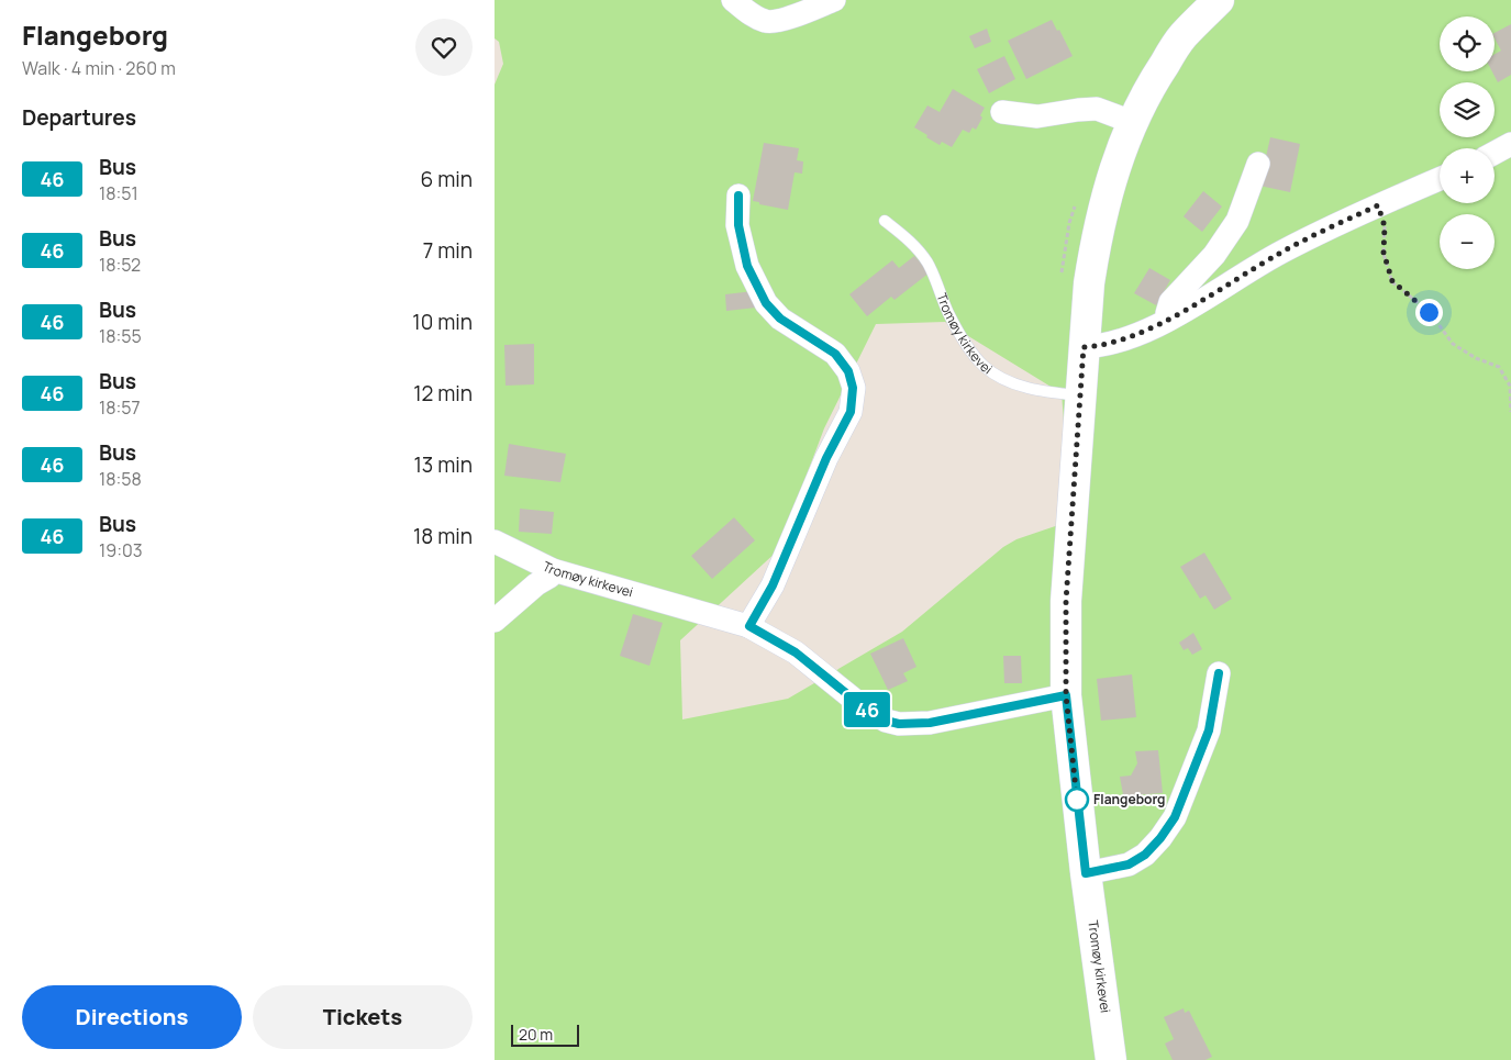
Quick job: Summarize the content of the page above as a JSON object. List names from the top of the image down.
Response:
{
  "streets": {
    "main road": ["Tromøy kirkevei"]
  },
  "places": ["Flangeborg"],
  "lines": ["bus line 46"],
  "scale_bar": "20 m",
  "page": {
    "heading": [
      ["Flangeborg", "Walk · 4 min · 260 m"],
      "Departures"
    ],
    "on_map": "46",
    "map_buttons": ["+", "−"],
    "list": [
      {
        "mark": "46",
        "name": "Bus",
        "note": "18:51",
        "value": "6 min"
      },
      {
        "mark": "46",
        "name": "Bus",
        "note": "18:52",
        "value": "7 min"
      },
      {
        "mark": "46",
        "name": "Bus",
        "note": "18:55",
        "value": "10 min"
      },
      {
        "mark": "46",
        "name": "Bus",
        "note": "18:57",
        "value": "12 min"
      },
      {
        "mark": "46",
        "name": "Bus",
        "note": "18:58",
        "value": "13 min"
      },
      {
        "mark": "46",
        "name": "Bus",
        "note": "19:03",
        "value": "18 min"
      }
    ],
    "buttons": ["Directions", "Tickets"],
    "scale": "20 m"
  }
}
